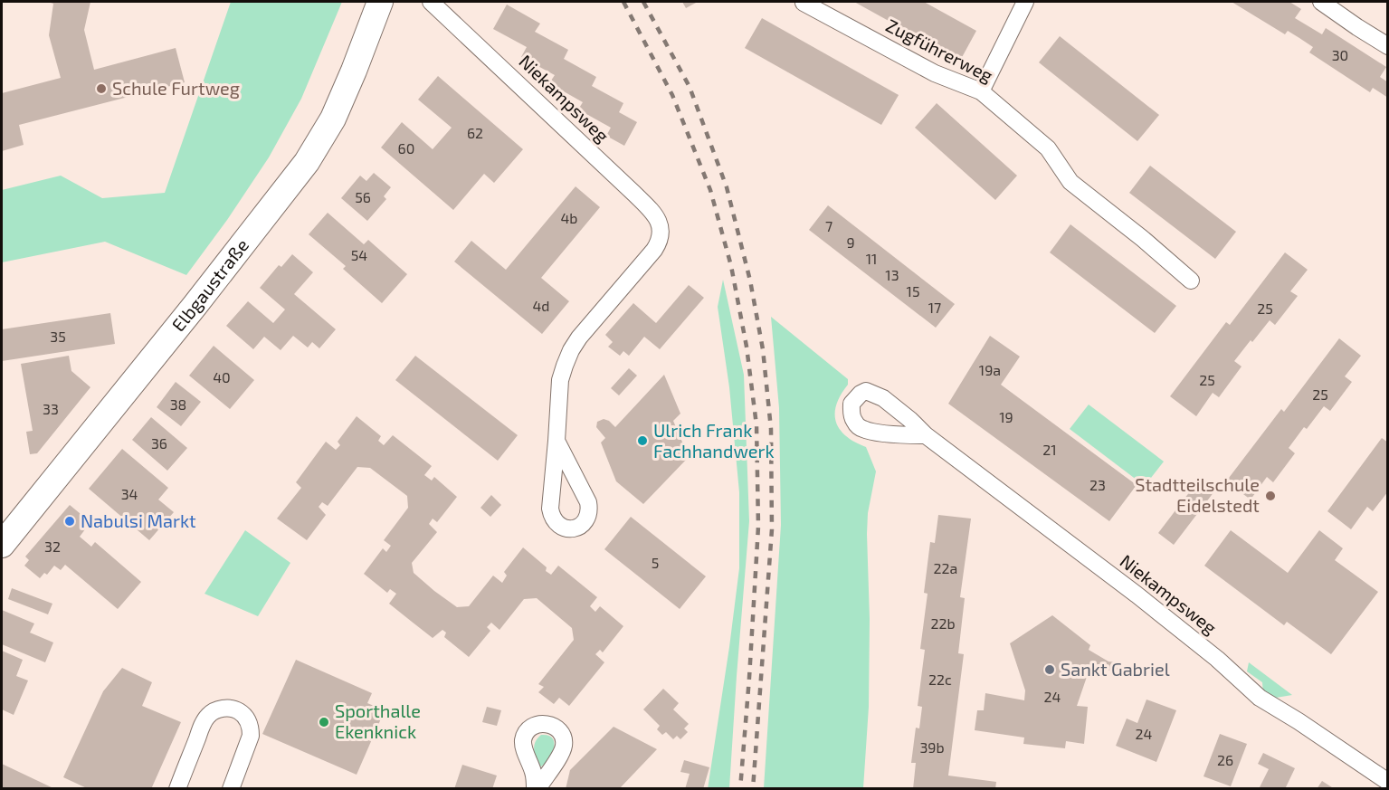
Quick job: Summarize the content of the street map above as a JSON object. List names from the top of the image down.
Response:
{
  "streets": {
    "main road": ["Elbgaustraße"],
    "street": ["Zugführerweg", "Niekampsweg"]
  },
  "places": [
    "Schule Furtweg",
    "Ulrich Frank Fachhandwerk",
    "Stadtteilschule Eidelstedt",
    "Nabulsi Markt",
    "Sankt Gabriel",
    "Sporthalle Ekenknick"
  ],
  "house_numbers": [
    "30",
    "62",
    "60",
    "56",
    "4b",
    "7",
    "9",
    "54",
    "11",
    "13",
    "15",
    "4d",
    "17",
    "25",
    "35",
    "19a",
    "40",
    "25",
    "25",
    "38",
    "33",
    "19",
    "36",
    "21",
    "23",
    "34",
    "32",
    "5",
    "22a",
    "22b",
    "22c",
    "24",
    "24",
    "39b",
    "26"
  ]
}
